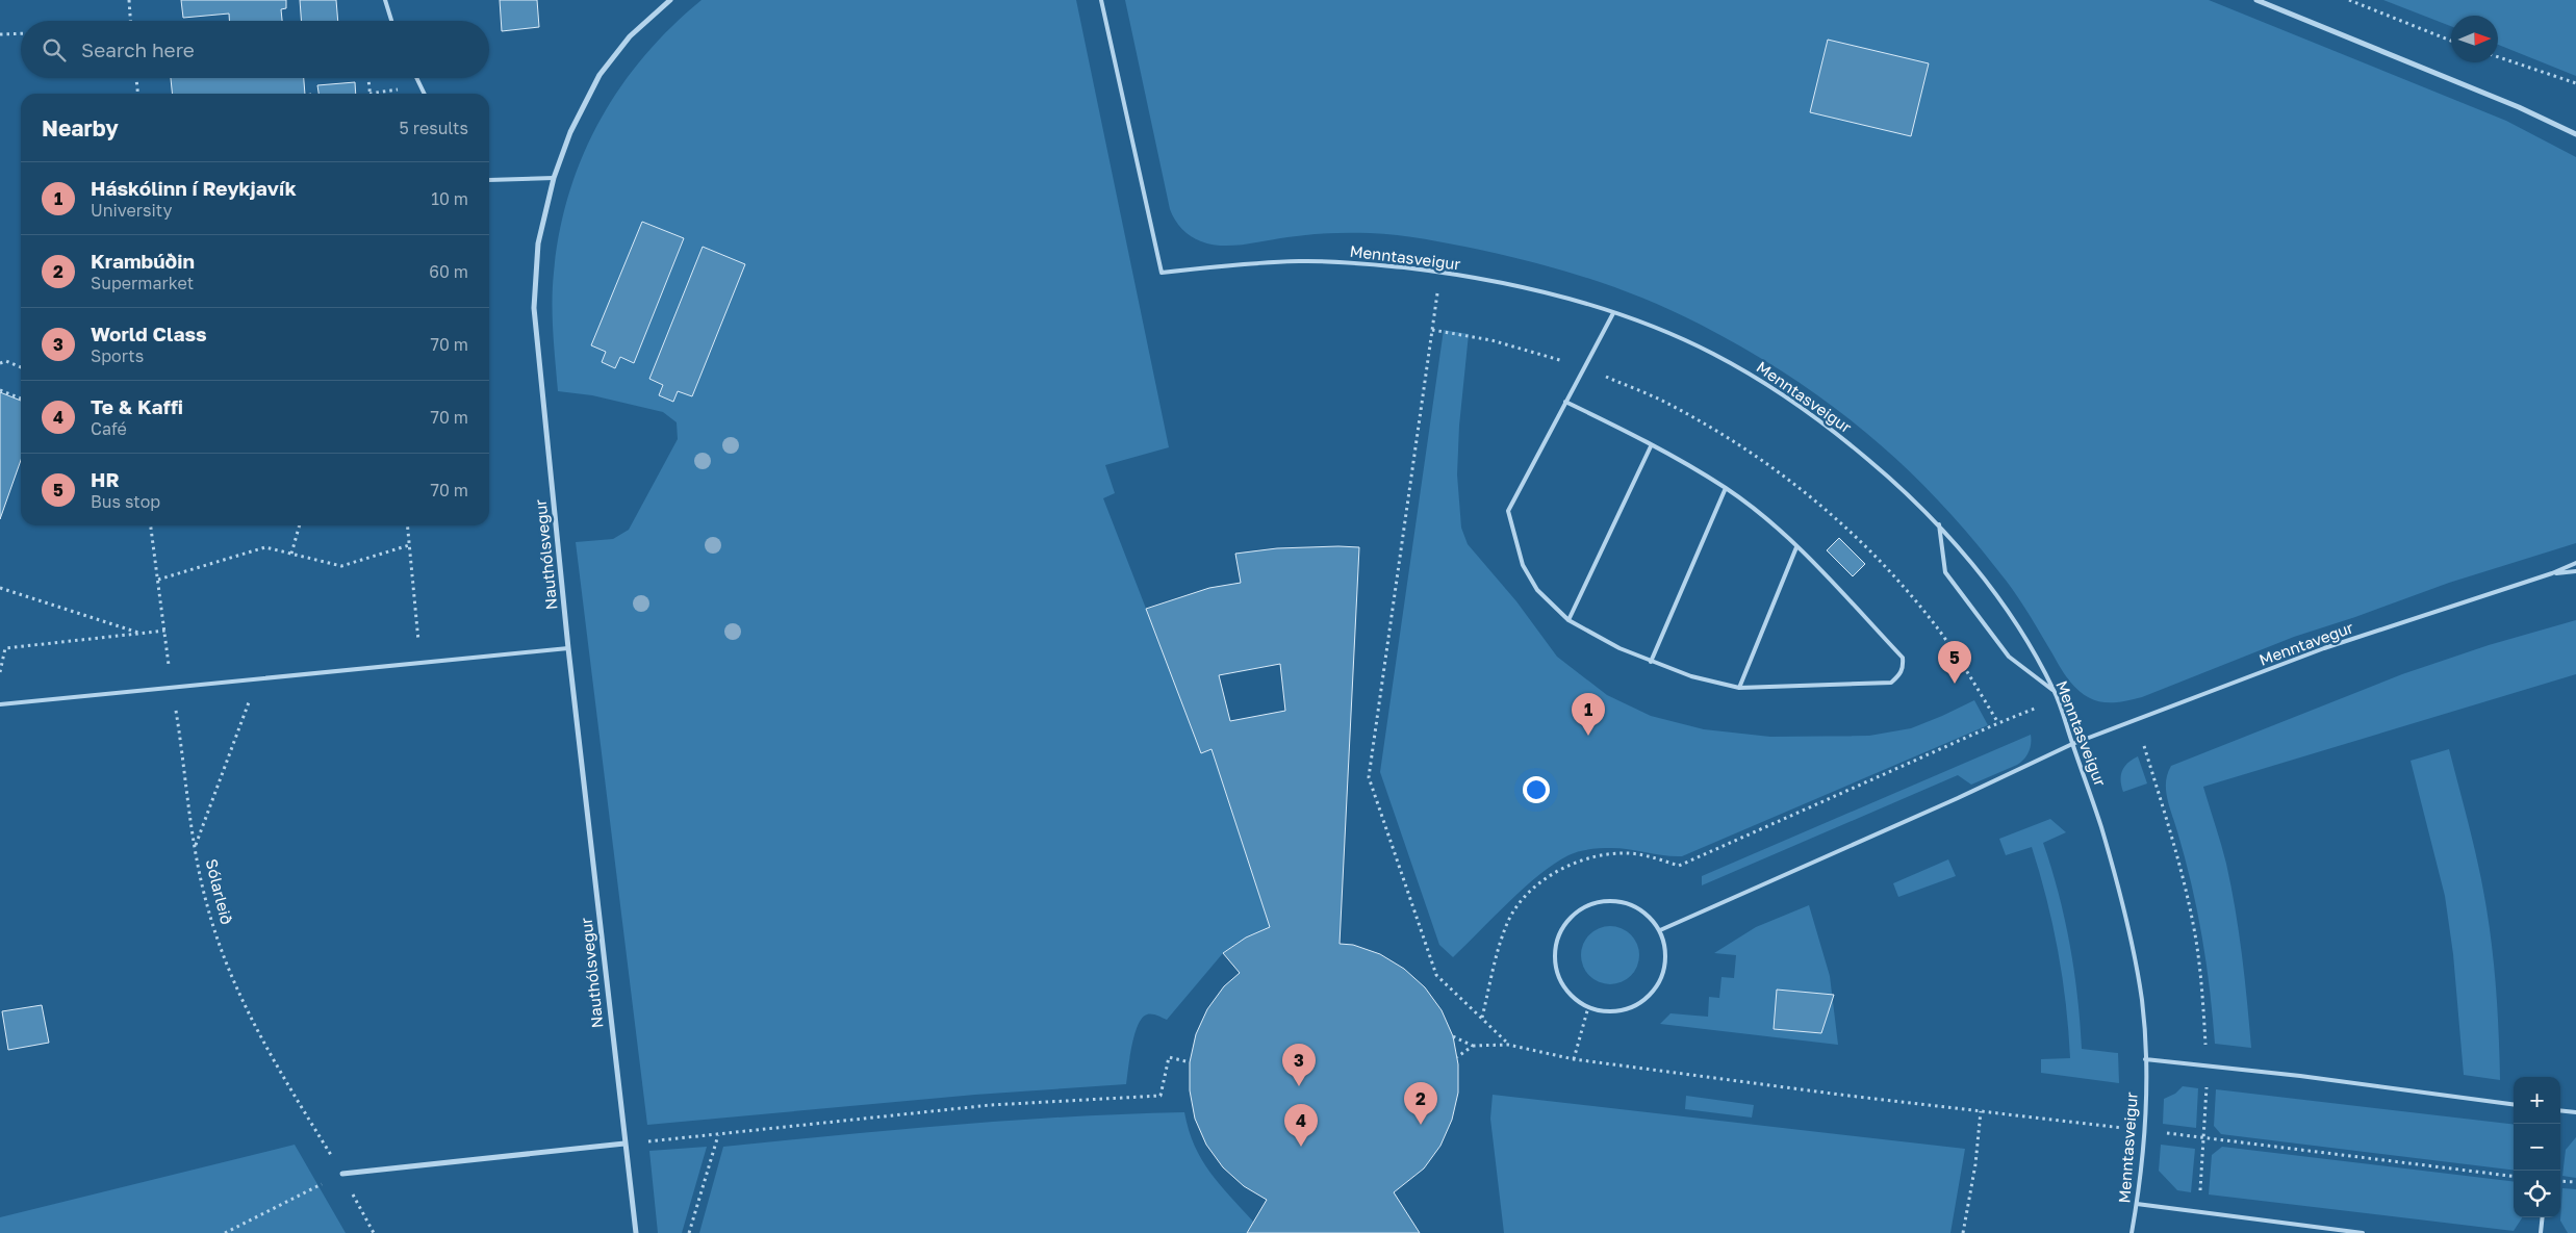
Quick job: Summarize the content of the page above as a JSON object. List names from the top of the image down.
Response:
{
  "streets": {
    "street": ["Nauthólsvegur"],
    "lane": ["Menntasveigur", "Menntavegur"],
    "path": ["Sólarleið"]
  },
  "crossings": [
    ["Menntasveigur", "Menntavegur"]
  ],
  "north": "right",
  "page": {
    "search": "Search here",
    "heading": ["Nearby", "5 results"],
    "list": [
      {
        "mark": "1",
        "name": "Háskólinn í Reykjavík",
        "note": "University",
        "value": "10 m"
      },
      {
        "mark": "2",
        "name": "Krambúðin",
        "note": "Supermarket",
        "value": "60 m"
      },
      {
        "mark": "3",
        "name": "World Class",
        "note": "Sports",
        "value": "70 m"
      },
      {
        "mark": "4",
        "name": "Te & Kaffi",
        "note": "Café",
        "value": "70 m"
      },
      {
        "mark": "5",
        "name": "HR",
        "note": "Bus stop",
        "value": "70 m"
      }
    ],
    "pins": [
      "5",
      "1",
      "3",
      "2",
      "4"
    ],
    "map_buttons": ["+", "−"]
  }
}
